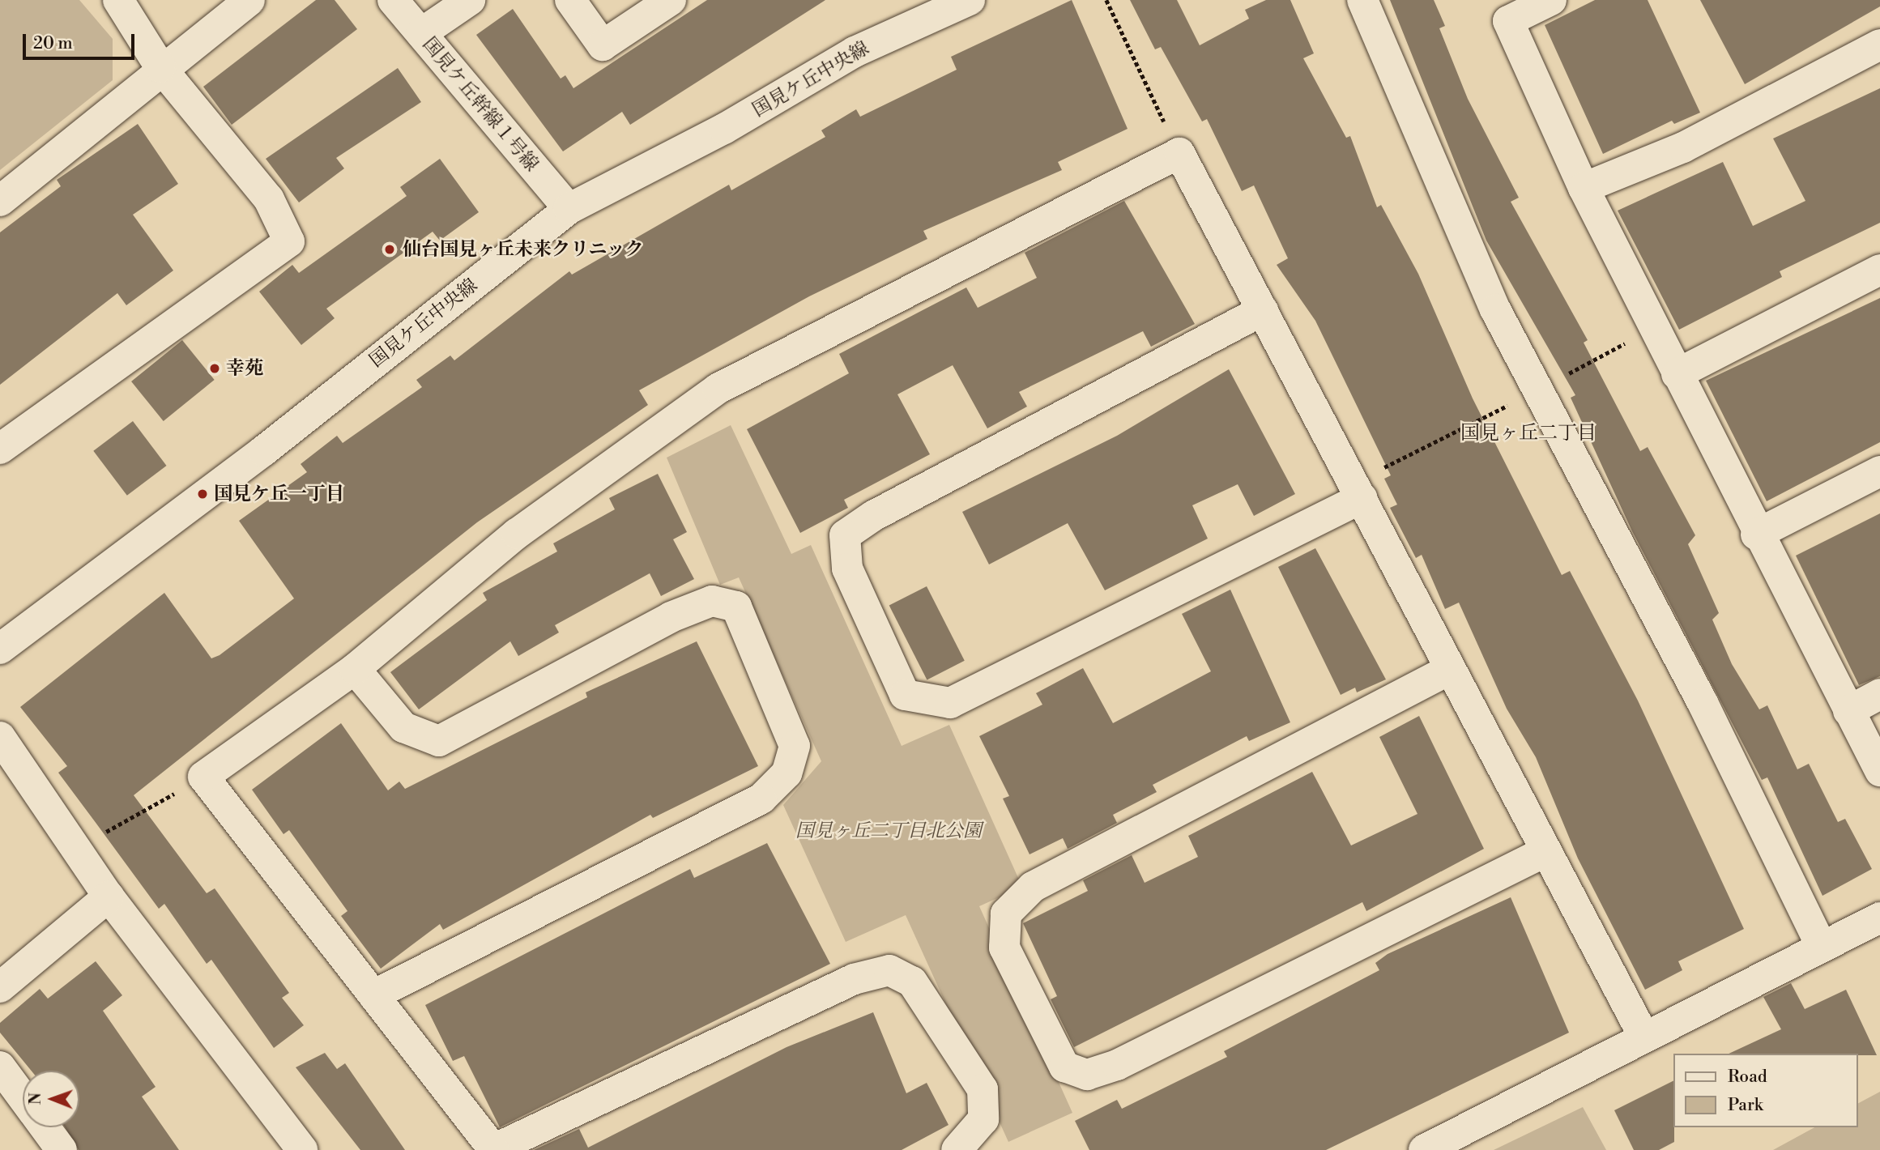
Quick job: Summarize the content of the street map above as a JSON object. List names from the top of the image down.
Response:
{
  "streets": {
    "street": ["国見ケ丘中央線", "国見ケ丘幹線１号線"]
  },
  "crossings": [
    ["国見ケ丘中央線", "国見ケ丘幹線１号線"]
  ],
  "districts": ["国見ヶ丘二丁目"],
  "parks": ["国見ヶ丘二丁目北公園"],
  "places": ["仙台国見ヶ丘未来クリニック", "幸苑", "国見ケ丘一丁目"],
  "legend": ["Road", "Park"],
  "scale_bar": "20 m",
  "north": "left"
}
